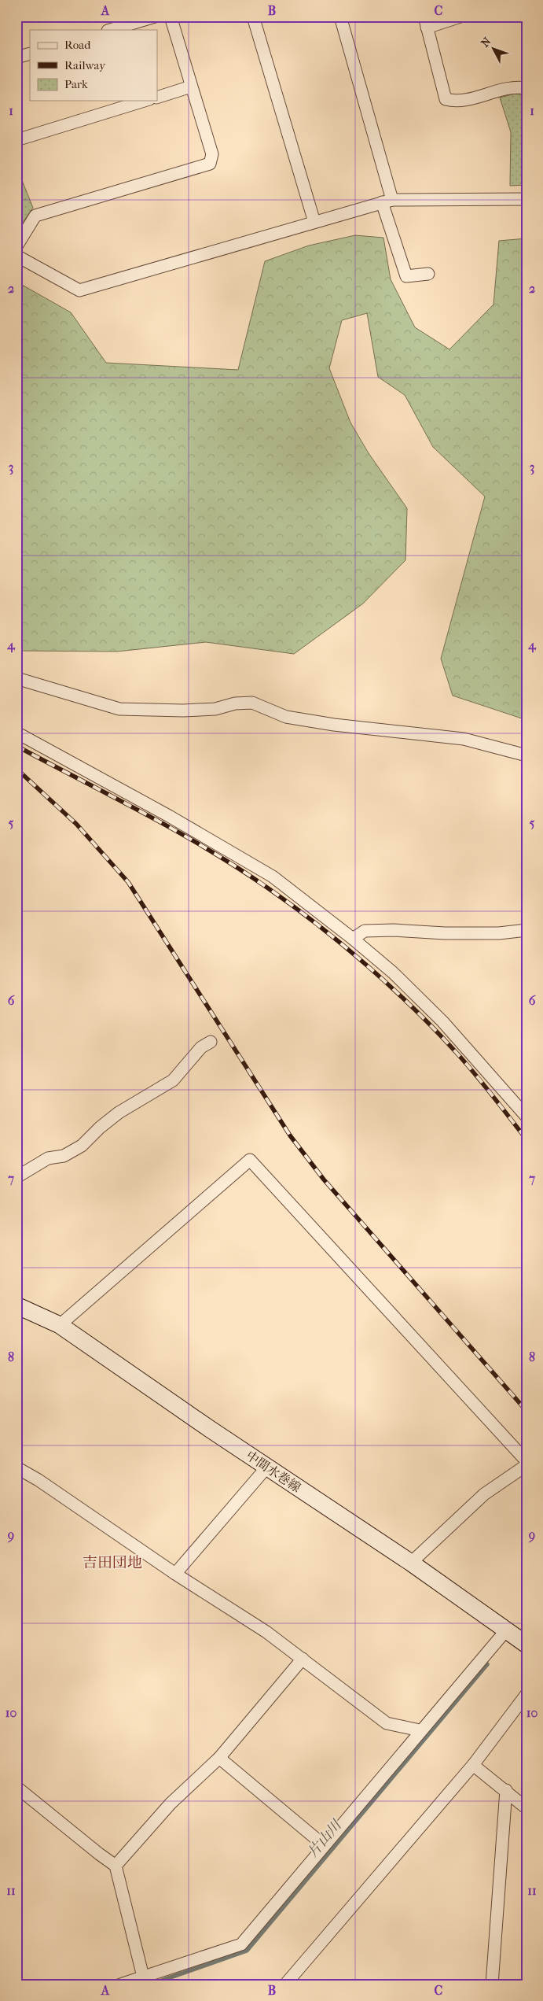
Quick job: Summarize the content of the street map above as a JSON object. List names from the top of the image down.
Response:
{
  "streets": {
    "main road": ["中間水巻線"]
  },
  "districts": ["吉田団地"],
  "water": ["片山川"],
  "legend": ["Road", "Railway", "Park"],
  "north": "top left",
  "grid": {
    "columns": ["A", "B", "C"],
    "rows": [
      "1",
      "2",
      "3",
      "4",
      "5",
      "6",
      "7",
      "8",
      "9",
      "10",
      "11"
    ]
  }
}
